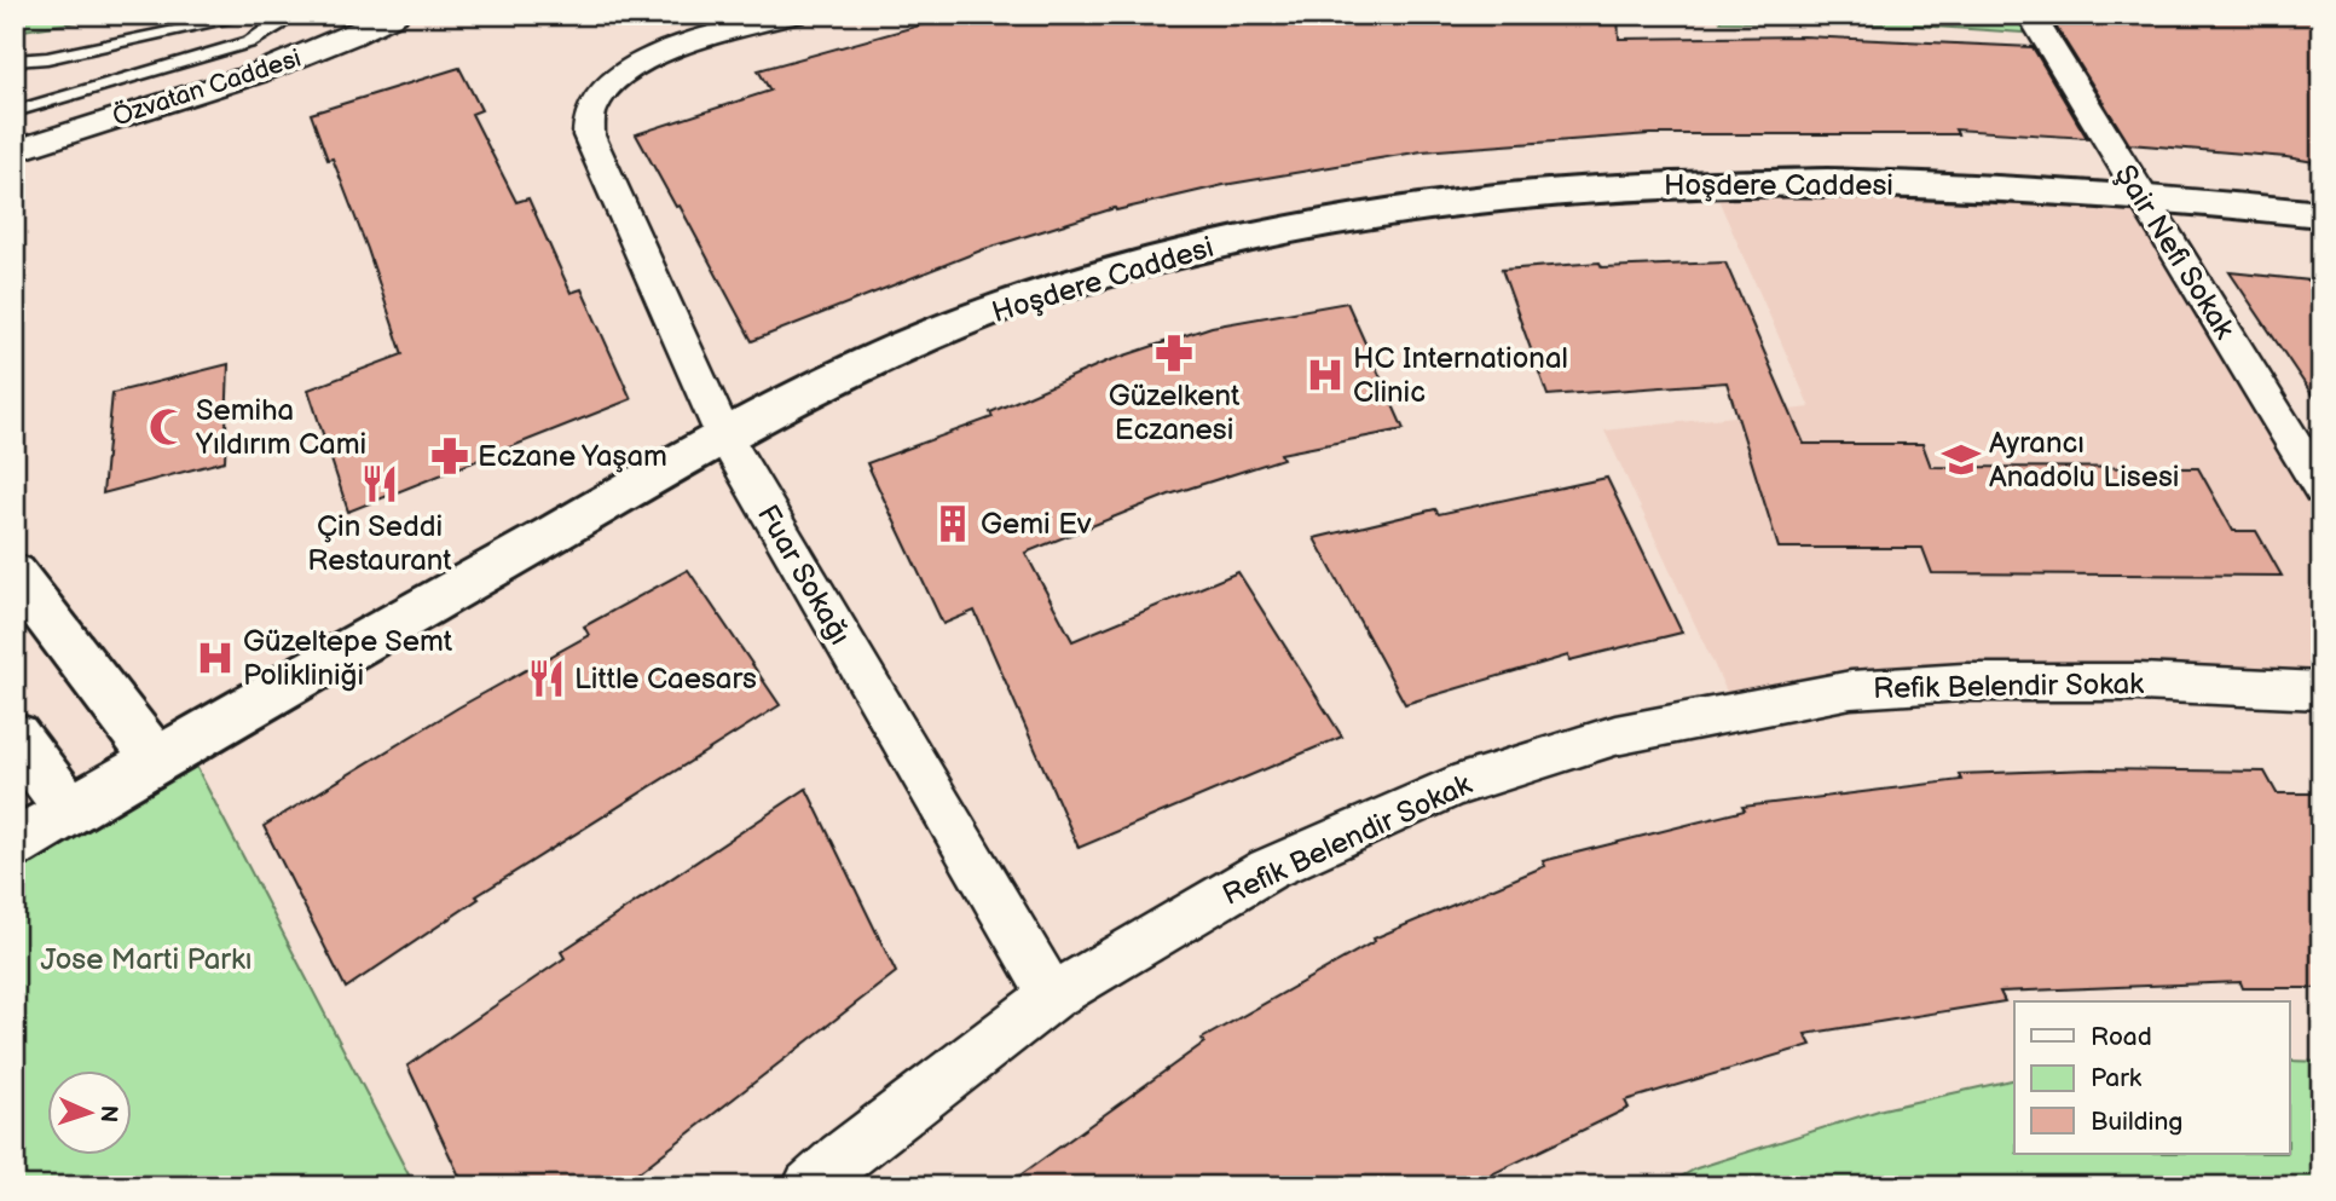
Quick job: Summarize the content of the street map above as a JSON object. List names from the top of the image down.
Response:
{
  "streets": {
    "main road": ["Hoşdere Caddesi"],
    "street": [
      "Özvatan Caddesi",
      "Şair Nefi Sokak",
      "Fuar Sokağı",
      "Refik Belendir Sokak"
    ]
  },
  "crossings": [
    ["Hoşdere Caddesi", "Şair Nefi Sokak"],
    ["Hoşdere Caddesi", "Fuar Sokağı"],
    ["Fuar Sokağı", "Refik Belendir Sokak"]
  ],
  "parks": ["Jose Marti Parkı"],
  "places": {
    "pharmacy": ["Güzelkent Eczanesi", "Eczane Yaşam"],
    "hospital": ["HC International Clinic", "Güzeltepe Semt Polikliniği"],
    "mosque": ["Semiha Yıldırım Cami"],
    "school or university": ["Ayrancı Anadolu Lisesi"],
    "restaurant": ["Çin Seddi Restaurant", "Little Caesars"],
    "building": ["Gemi Ev"]
  },
  "legend": ["Road", "Park", "Building"],
  "north": "right"
}
